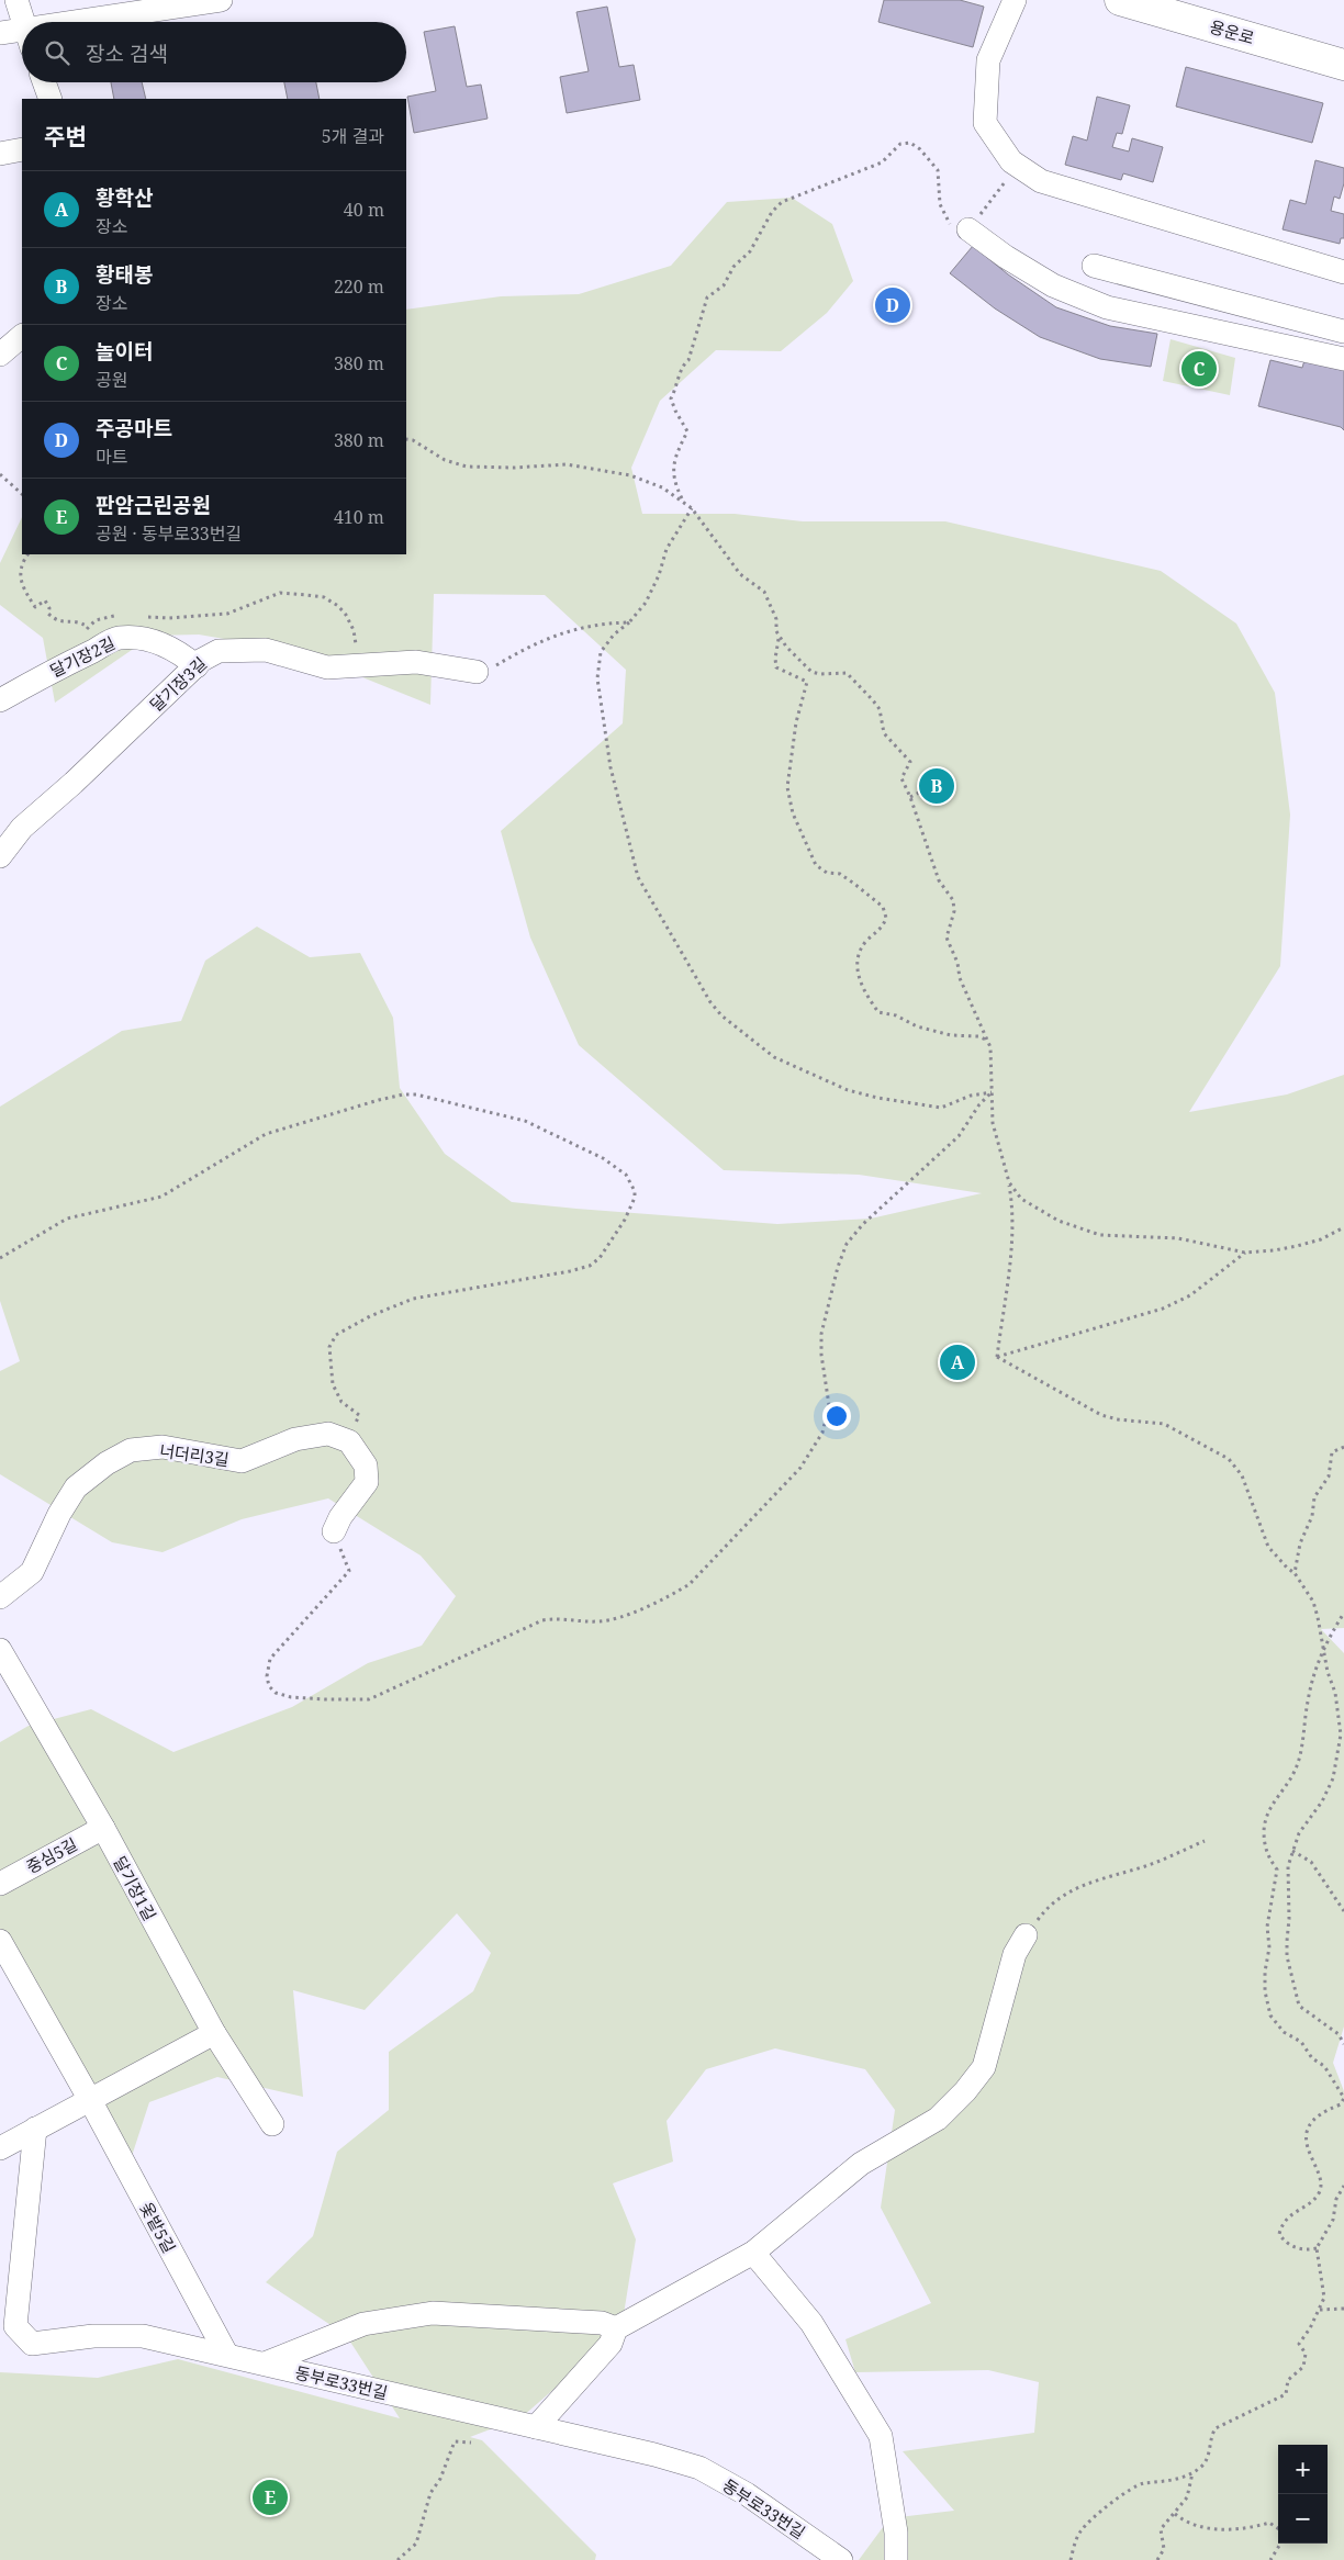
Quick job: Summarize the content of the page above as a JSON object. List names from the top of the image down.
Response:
{
  "streets": {
    "main road": ["용운로"],
    "street": [
      "달기장2길",
      "달기장3길",
      "너더리3길",
      "중심5길",
      "달기장1길",
      "옻밭5길",
      "동부로33번길"
    ]
  },
  "crossings": [
    ["달기장2길", "달기장3길"],
    ["중심5길", "달기장1길"],
    ["옻밭5길", "동부로33번길"]
  ],
  "page": {
    "search": "장소 검색",
    "heading": ["주변", "5개 결과"],
    "list": [
      {
        "mark": "A",
        "name": "황학산",
        "note": "장소",
        "value": "40 m"
      },
      {
        "mark": "B",
        "name": "황태봉",
        "note": "장소",
        "value": "220 m"
      },
      {
        "mark": "C",
        "name": "놀이터",
        "note": "공원",
        "value": "380 m"
      },
      {
        "mark": "D",
        "name": "주공마트",
        "note": "마트",
        "value": "380 m"
      },
      {
        "mark": "E",
        "name": "판암근린공원",
        "note": "공원 · 동부로33번길",
        "value": "410 m"
      }
    ],
    "pins": [
      "D",
      "C",
      "B",
      "A",
      "E"
    ],
    "map_buttons": ["+", "−"]
  }
}
